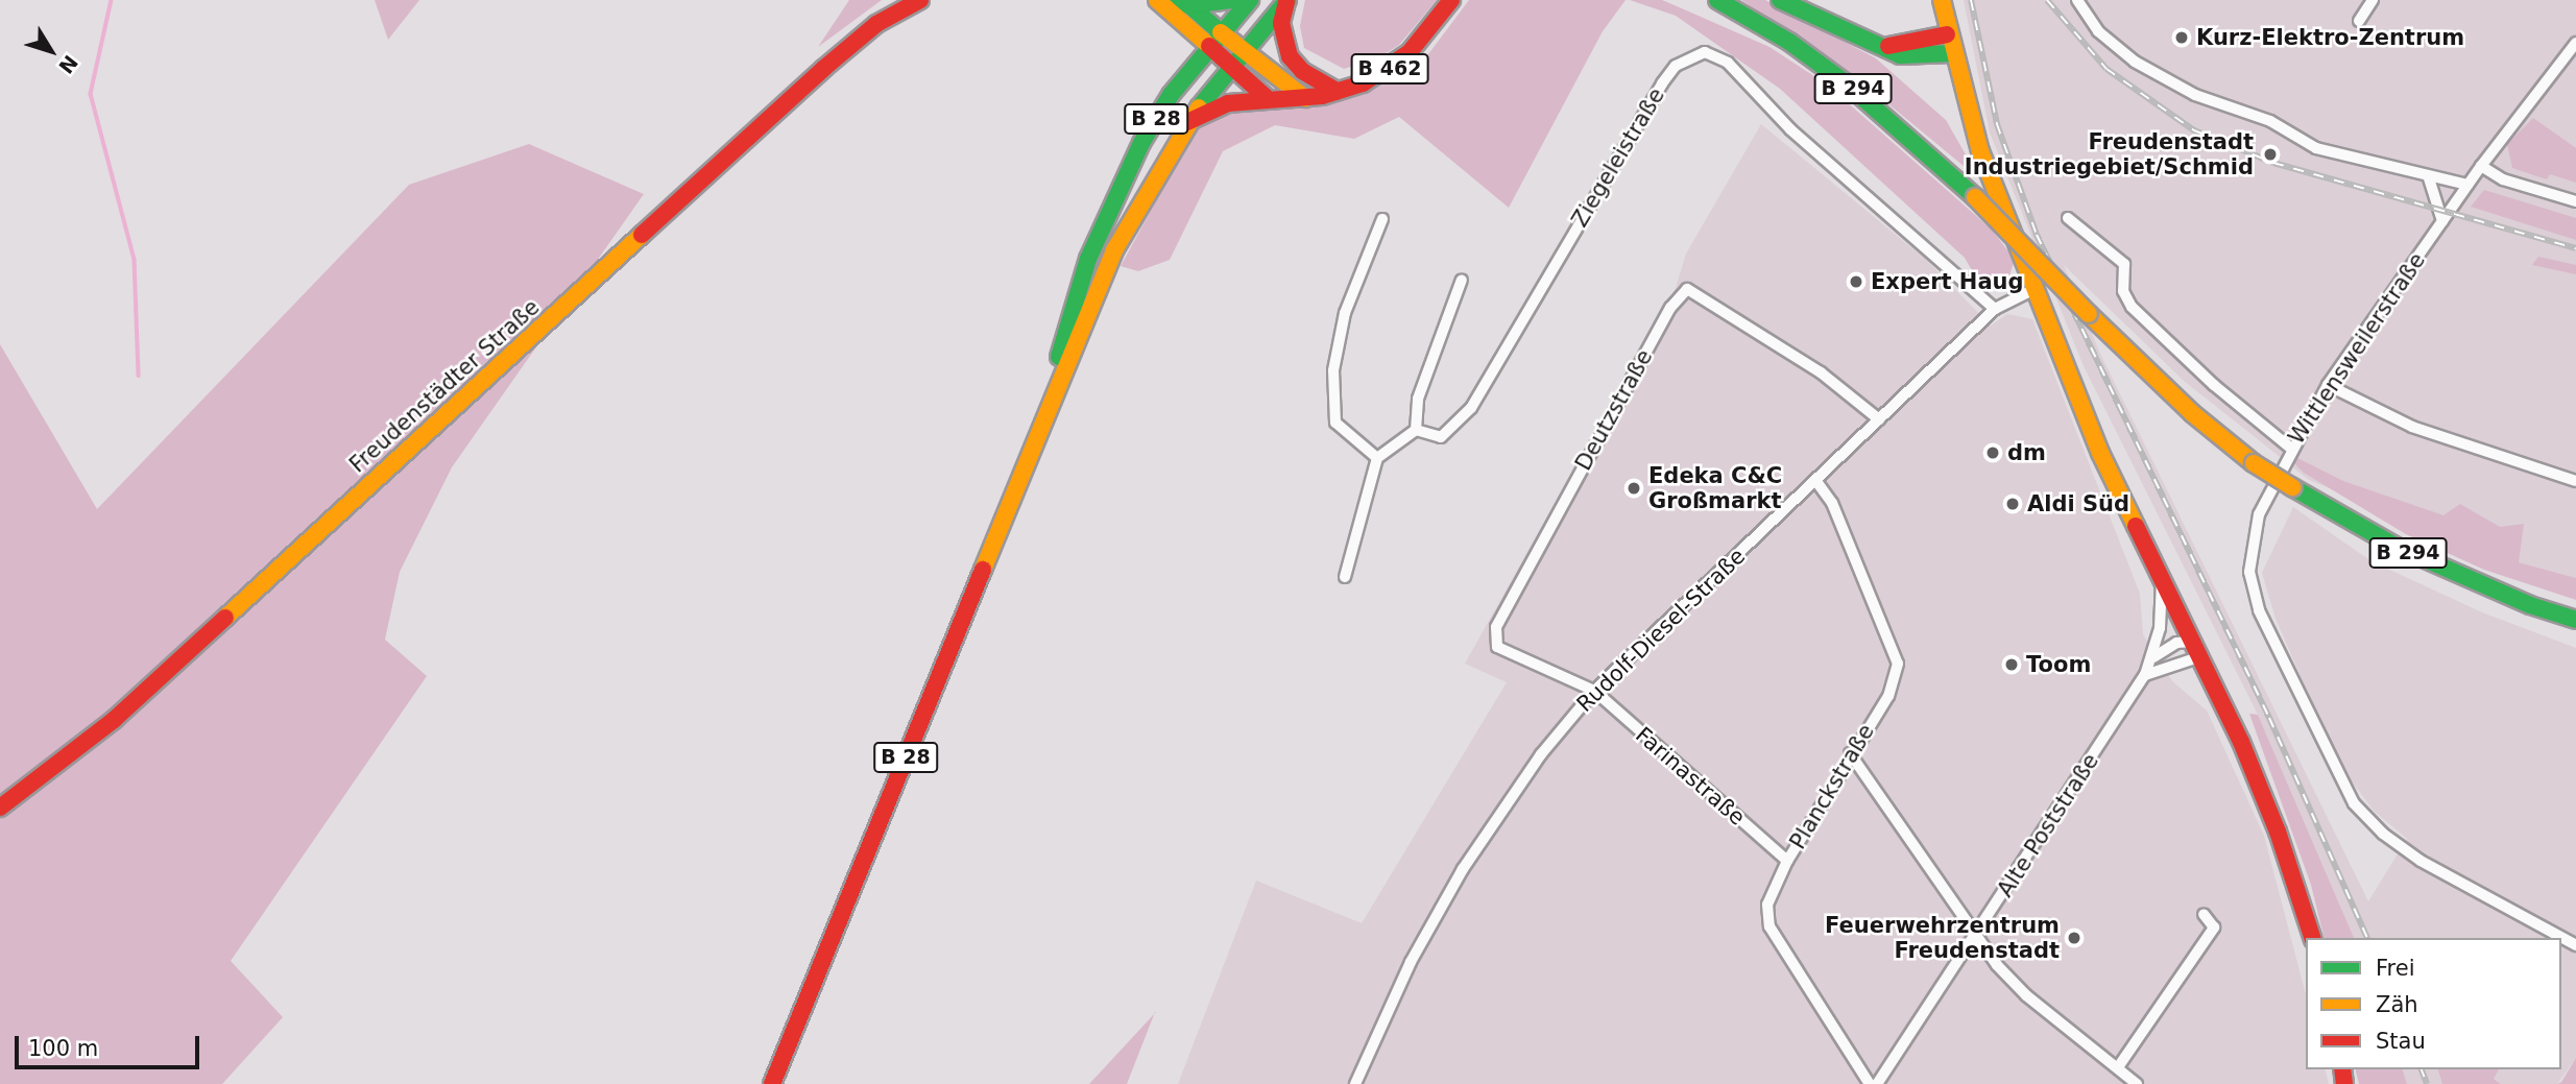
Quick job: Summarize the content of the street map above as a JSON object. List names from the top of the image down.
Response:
{
  "streets": {
    "main road": [
      "B 462",
      "B 294",
      "B 28",
      "Freudenstädter Straße"
    ],
    "street": [
      "Ziegeleistraße",
      "Wittlensweilerstraße",
      "Deutzstraße",
      "Rudolf-Diesel-Straße",
      "Farinastraße",
      "Planckstraße",
      "Alte Poststraße"
    ]
  },
  "crossings": [
    ["Ziegeleistraße", "Rudolf-Diesel-Straße"],
    ["Deutzstraße", "Rudolf-Diesel-Straße"],
    ["Deutzstraße", "Farinastraße"],
    ["Rudolf-Diesel-Straße", "Farinastraße"],
    ["Rudolf-Diesel-Straße", "Planckstraße"],
    ["Farinastraße", "Planckstraße"]
  ],
  "places": [
    "Kurz-Elektro-Zentrum",
    "Freudenstadt Industriegebiet/Schmid",
    "Expert Haug",
    "dm",
    "Edeka C&C Großmarkt",
    "Aldi Süd",
    "Toom",
    "Feuerwehrzentrum Freudenstadt"
  ],
  "legend": ["Frei", "Zäh", "Stau"],
  "scale_bar": "100 m",
  "north": "bottom right"
}
